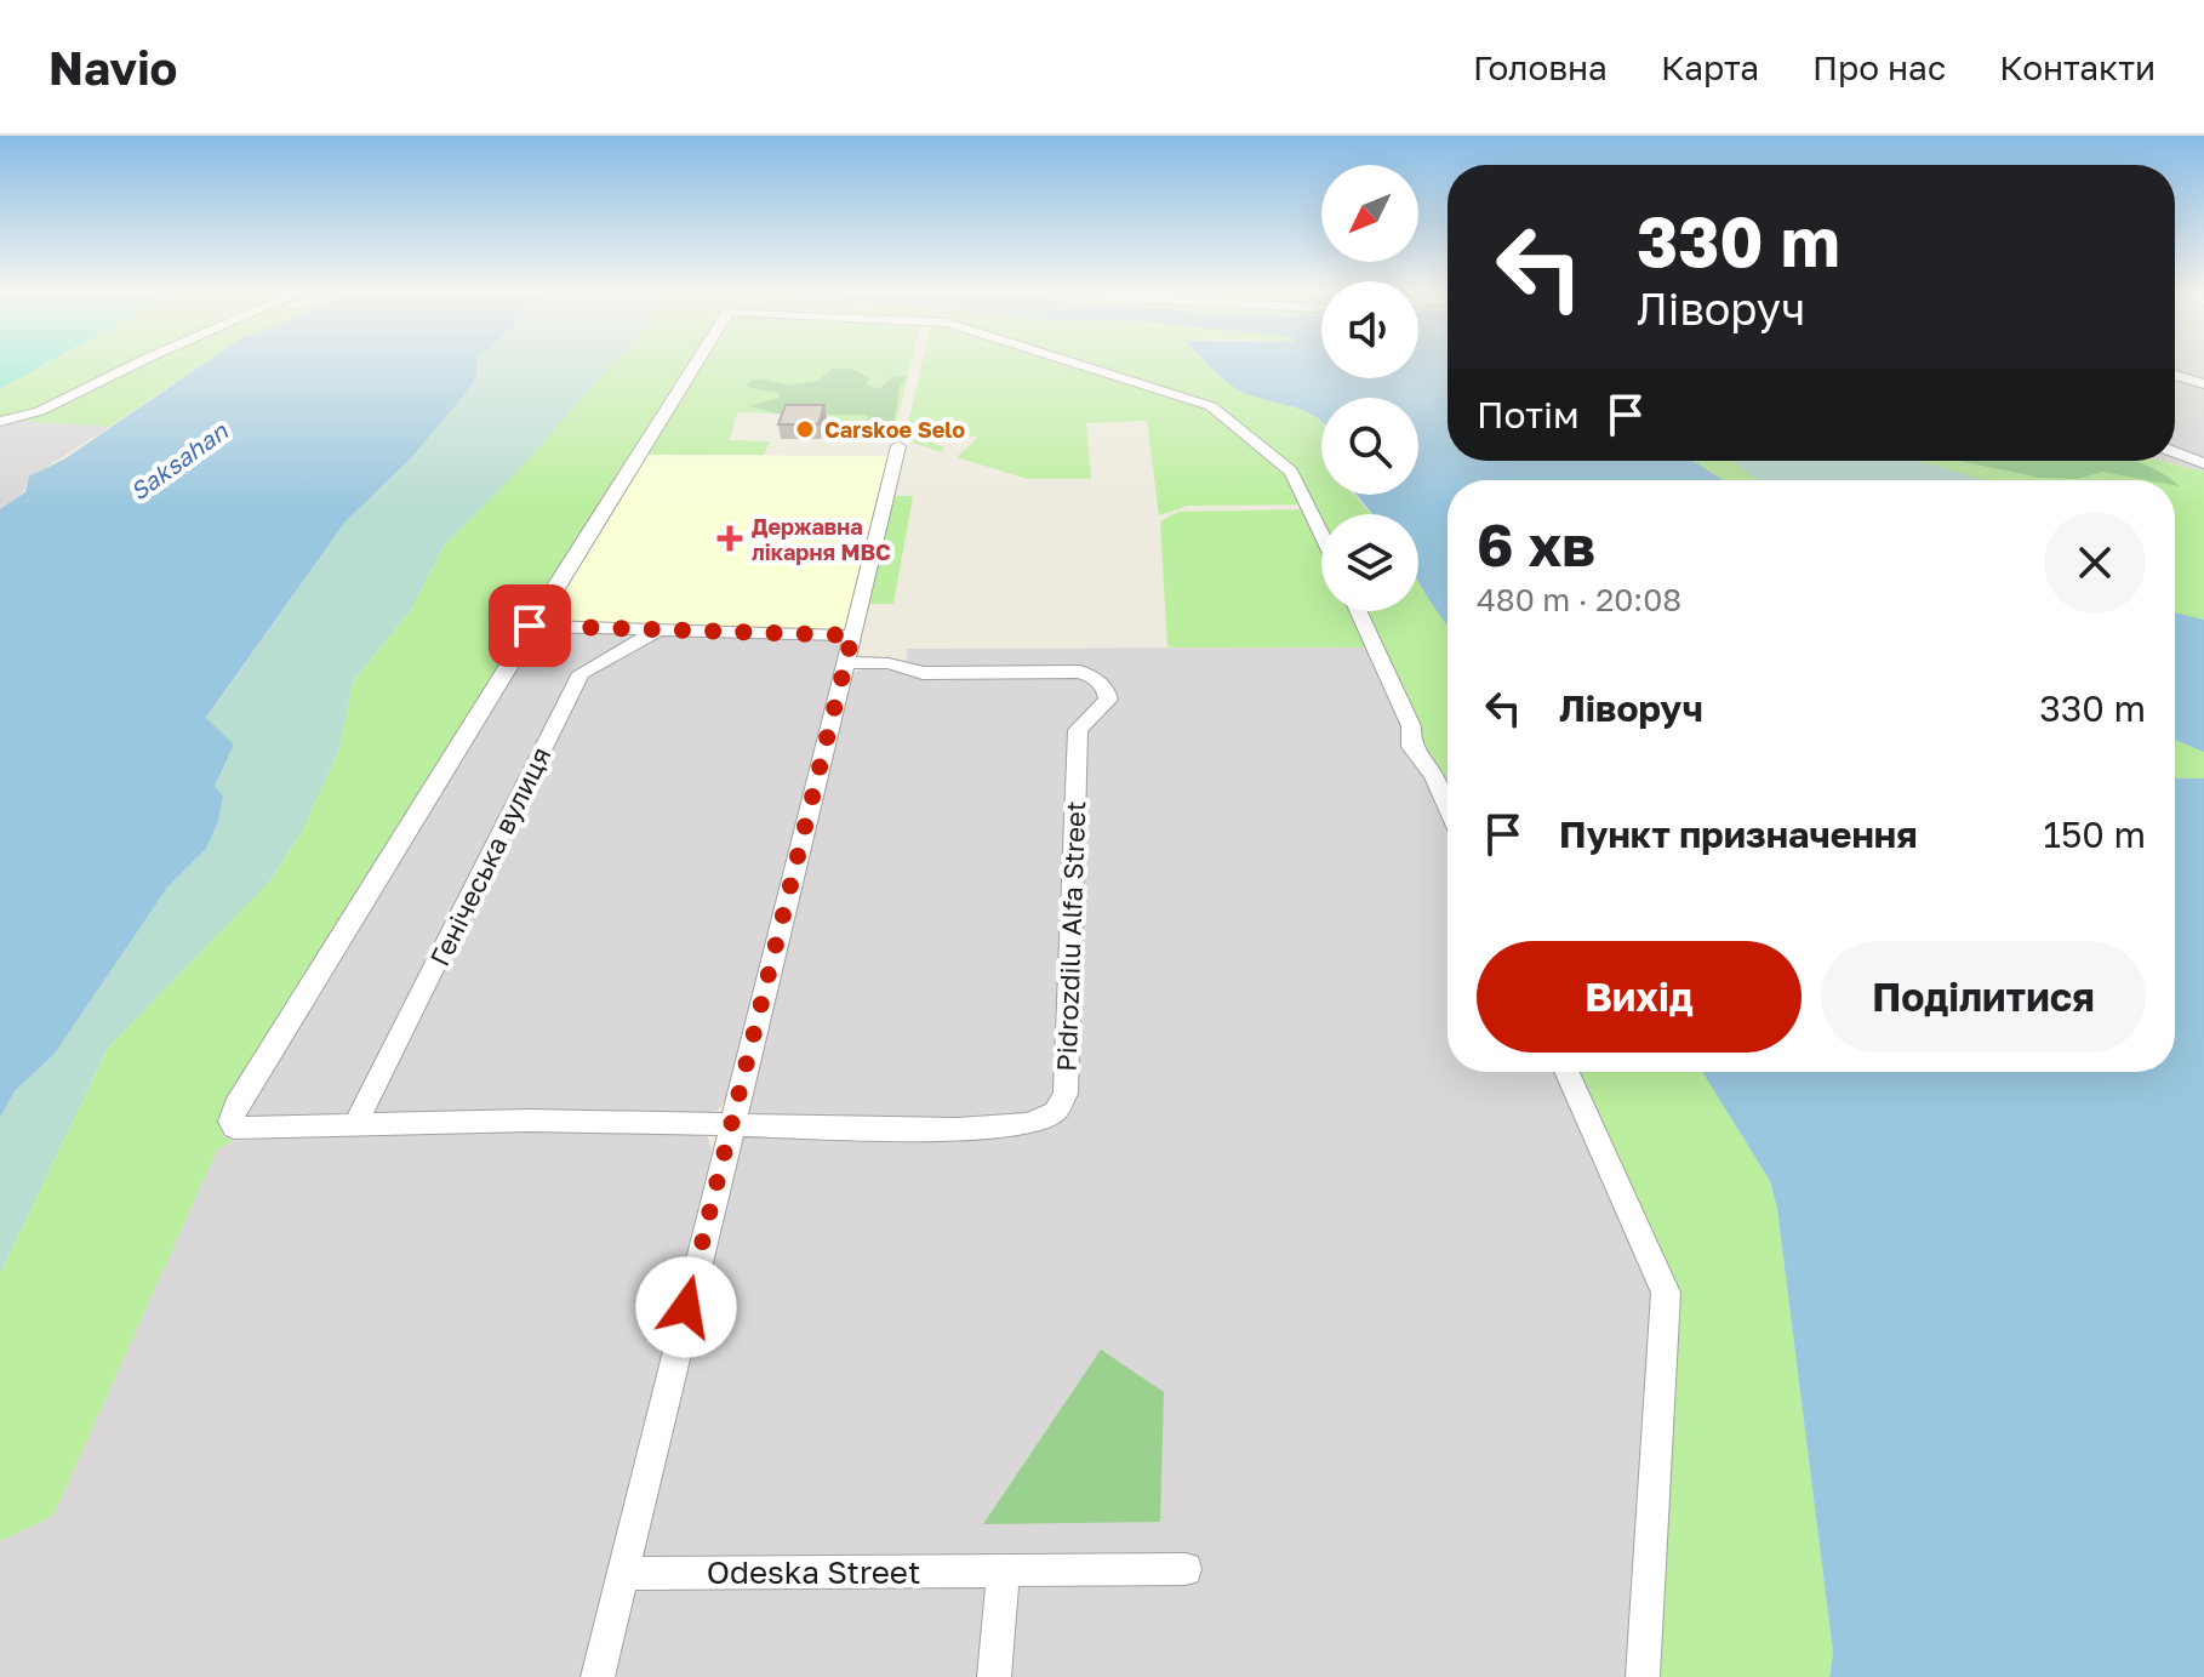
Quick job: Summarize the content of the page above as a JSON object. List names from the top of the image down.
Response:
{
  "streets": {
    "street": ["Генічеська вулиця", "Pidrozdilu Alfa Street", "Odeska Street"]
  },
  "crossings": [
    ["Генічеська вулиця", "Pidrozdilu Alfa Street"]
  ],
  "water": ["Saksahan"],
  "places": {
    "other": ["Carskое Selo"],
    "health": ["Державна лікарня МВС"]
  },
  "north": "bottom left",
  "page": {
    "header": "Navio",
    "nav": [
      "Головна",
      "Карта",
      "Про нас",
      "Контакти"
    ],
    "turn": ["330 m", "Ліворуч"],
    "then": "Потім",
    "heading": ["6 хв", "480 m · 20:08"],
    "list": [
      {
        "name": "Ліворуч",
        "value": "330 m"
      },
      {
        "name": "Пункт призначення",
        "value": "150 m"
      }
    ],
    "buttons": ["Вихід", "Поділитися"]
  }
}
